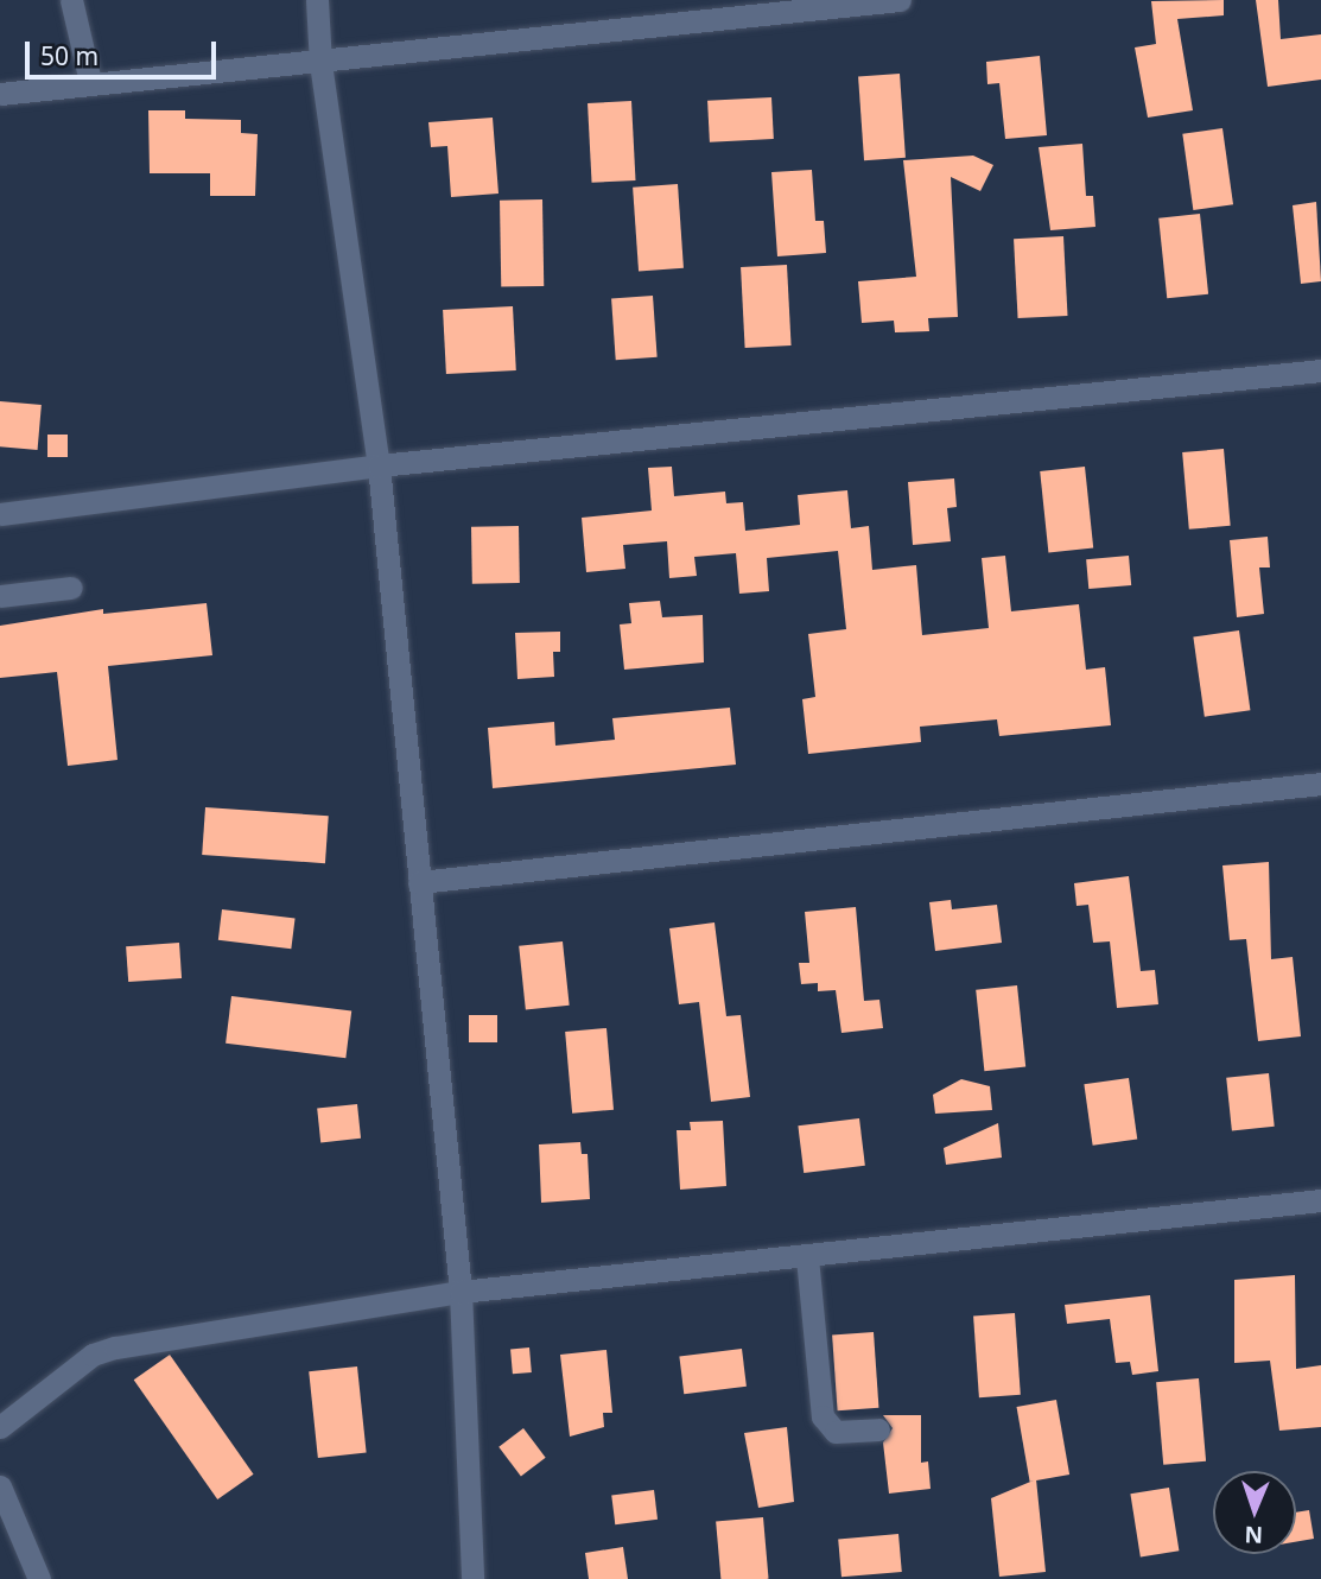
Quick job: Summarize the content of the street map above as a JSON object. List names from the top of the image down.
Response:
{
  "scale_bar": "50 m",
  "north": "bottom"
}
